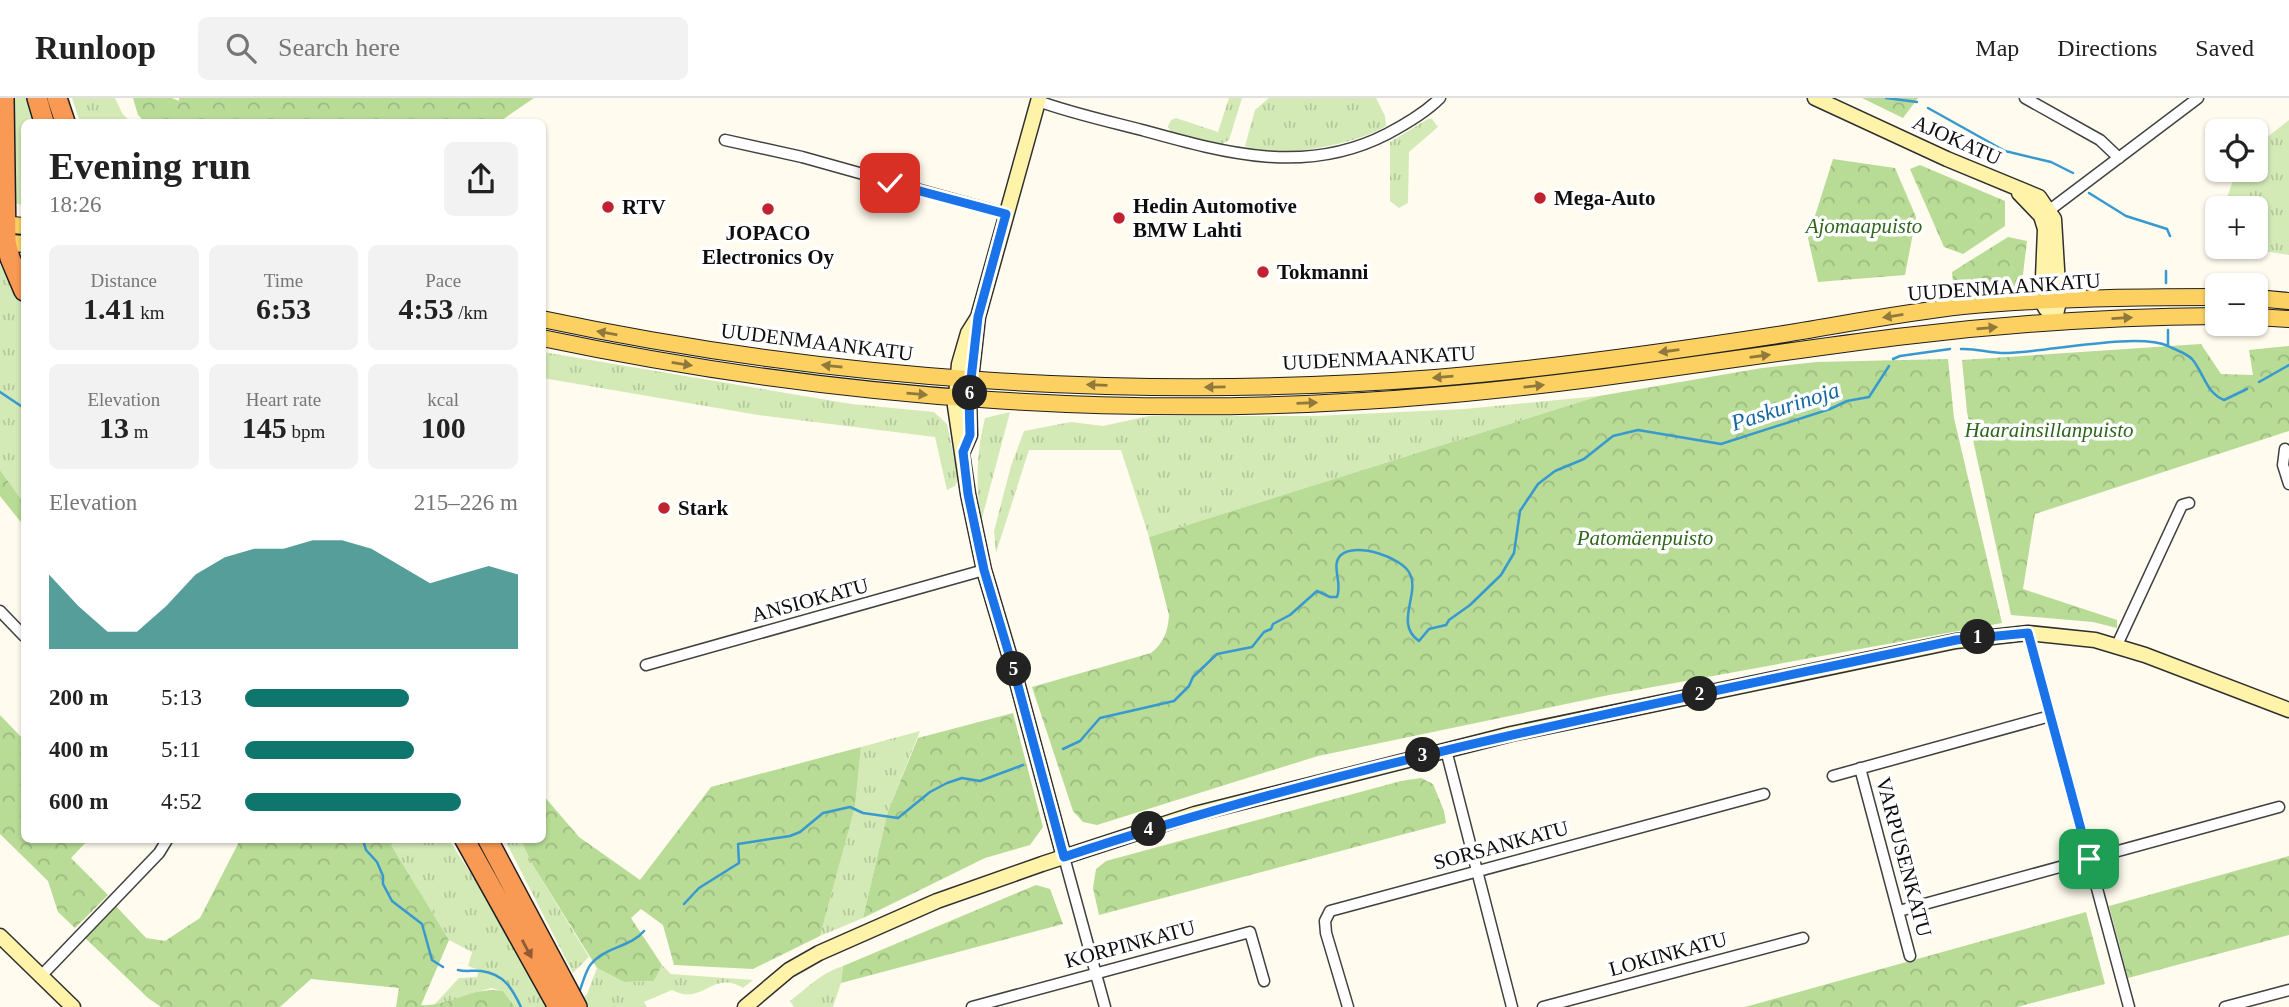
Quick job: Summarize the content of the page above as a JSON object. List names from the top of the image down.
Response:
{
  "streets": {
    "main road": ["UUDENMAANKATU"],
    "street": [
      "AJOKATU",
      "ANSIOKATU",
      "SORSANKATU",
      "VARPUSENKATU",
      "KORPINKATU",
      "LOKINKATU"
    ]
  },
  "water": ["Paskurinoja"],
  "parks": ["Ajomaapuisto", "Haarainsillanpuisto", "Patomäenpuisto"],
  "places": [
    "Mega-Auto",
    "RTV",
    "JOPACO Electronics Oy",
    "Hedin Automotive BMW Lahti",
    "Tokmanni",
    "Stark"
  ],
  "page": {
    "header": "Runloop",
    "search": "Search here",
    "nav": ["Map", "Directions", "Saved"],
    "map_buttons": ["+", "−"],
    "heading": ["Evening run", "18:26"],
    "stats": [
      ["Distance", "1.41 km"],
      ["Time", "6:53"],
      ["Pace", "4:53 /km"],
      ["Elevation", "13 m"],
      ["Heart rate", "145 bpm"],
      ["kcal", "100"]
    ],
    "pins": [
      "6",
      "1",
      "5",
      "2",
      "3",
      "4"
    ],
    "chart": ["Elevation", "215–226 m"],
    "list": [
      {
        "name": "200 m",
        "note": "5:13"
      },
      {
        "name": "400 m",
        "note": "5:11"
      },
      {
        "name": "600 m",
        "note": "4:52"
      }
    ]
  }
}
